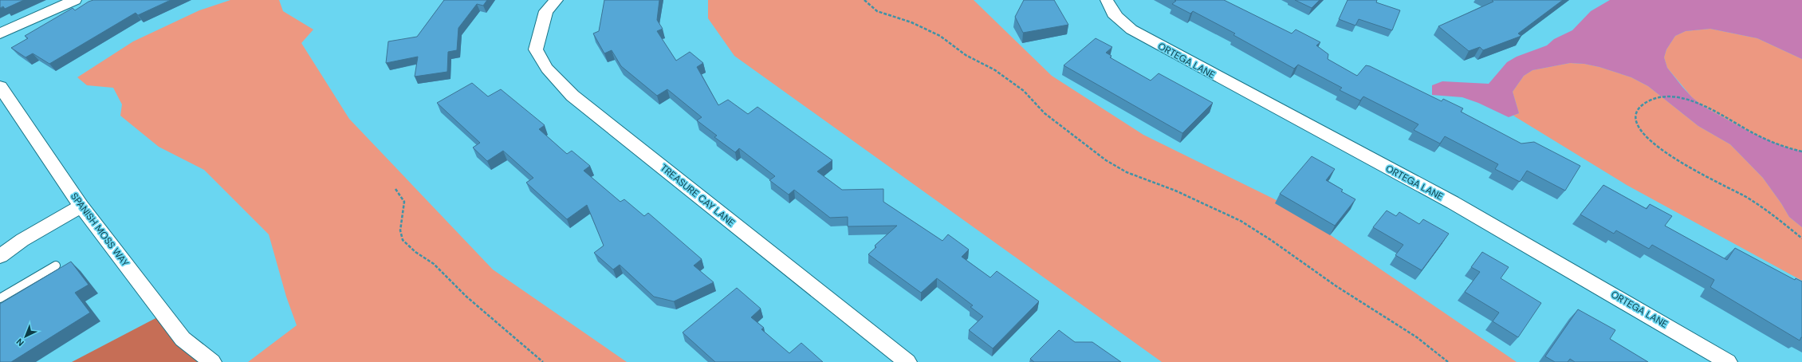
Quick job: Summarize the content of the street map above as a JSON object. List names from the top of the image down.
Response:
{
  "streets": {
    "street": ["ORTEGA LANE", "TREASURE CAY LANE", "SPANISH MOSS WAY"]
  },
  "north": "bottom left"
}
